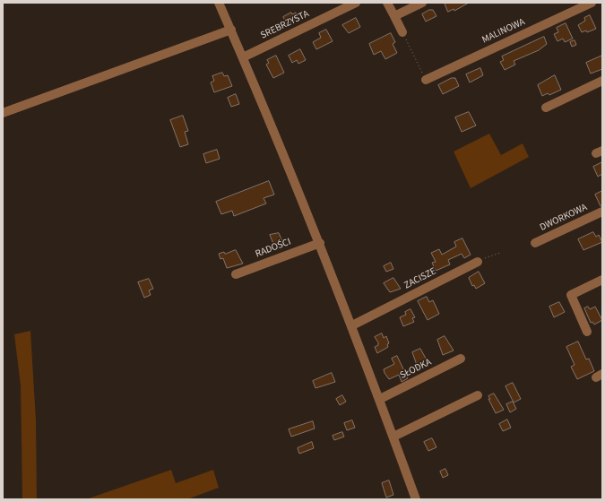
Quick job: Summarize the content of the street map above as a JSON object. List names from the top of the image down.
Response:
{
  "streets": {
    "street": [
      "SREBRZYSTA",
      "MALINOWA",
      "DWORKOWA",
      "RADOŚCI",
      "ZACISZE",
      "SŁODKA"
    ]
  }
}
